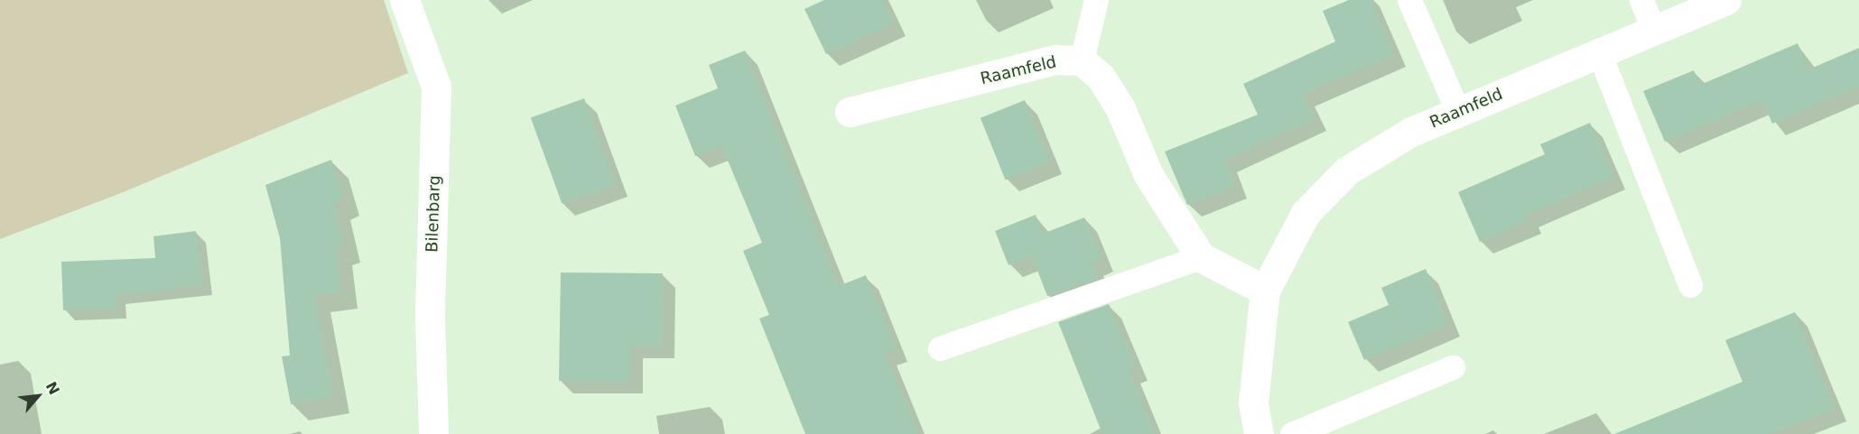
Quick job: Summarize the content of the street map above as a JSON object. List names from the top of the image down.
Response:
{
  "streets": {
    "street": ["Raamfeld", "Bilenbarg"]
  },
  "north": "top right"
}
